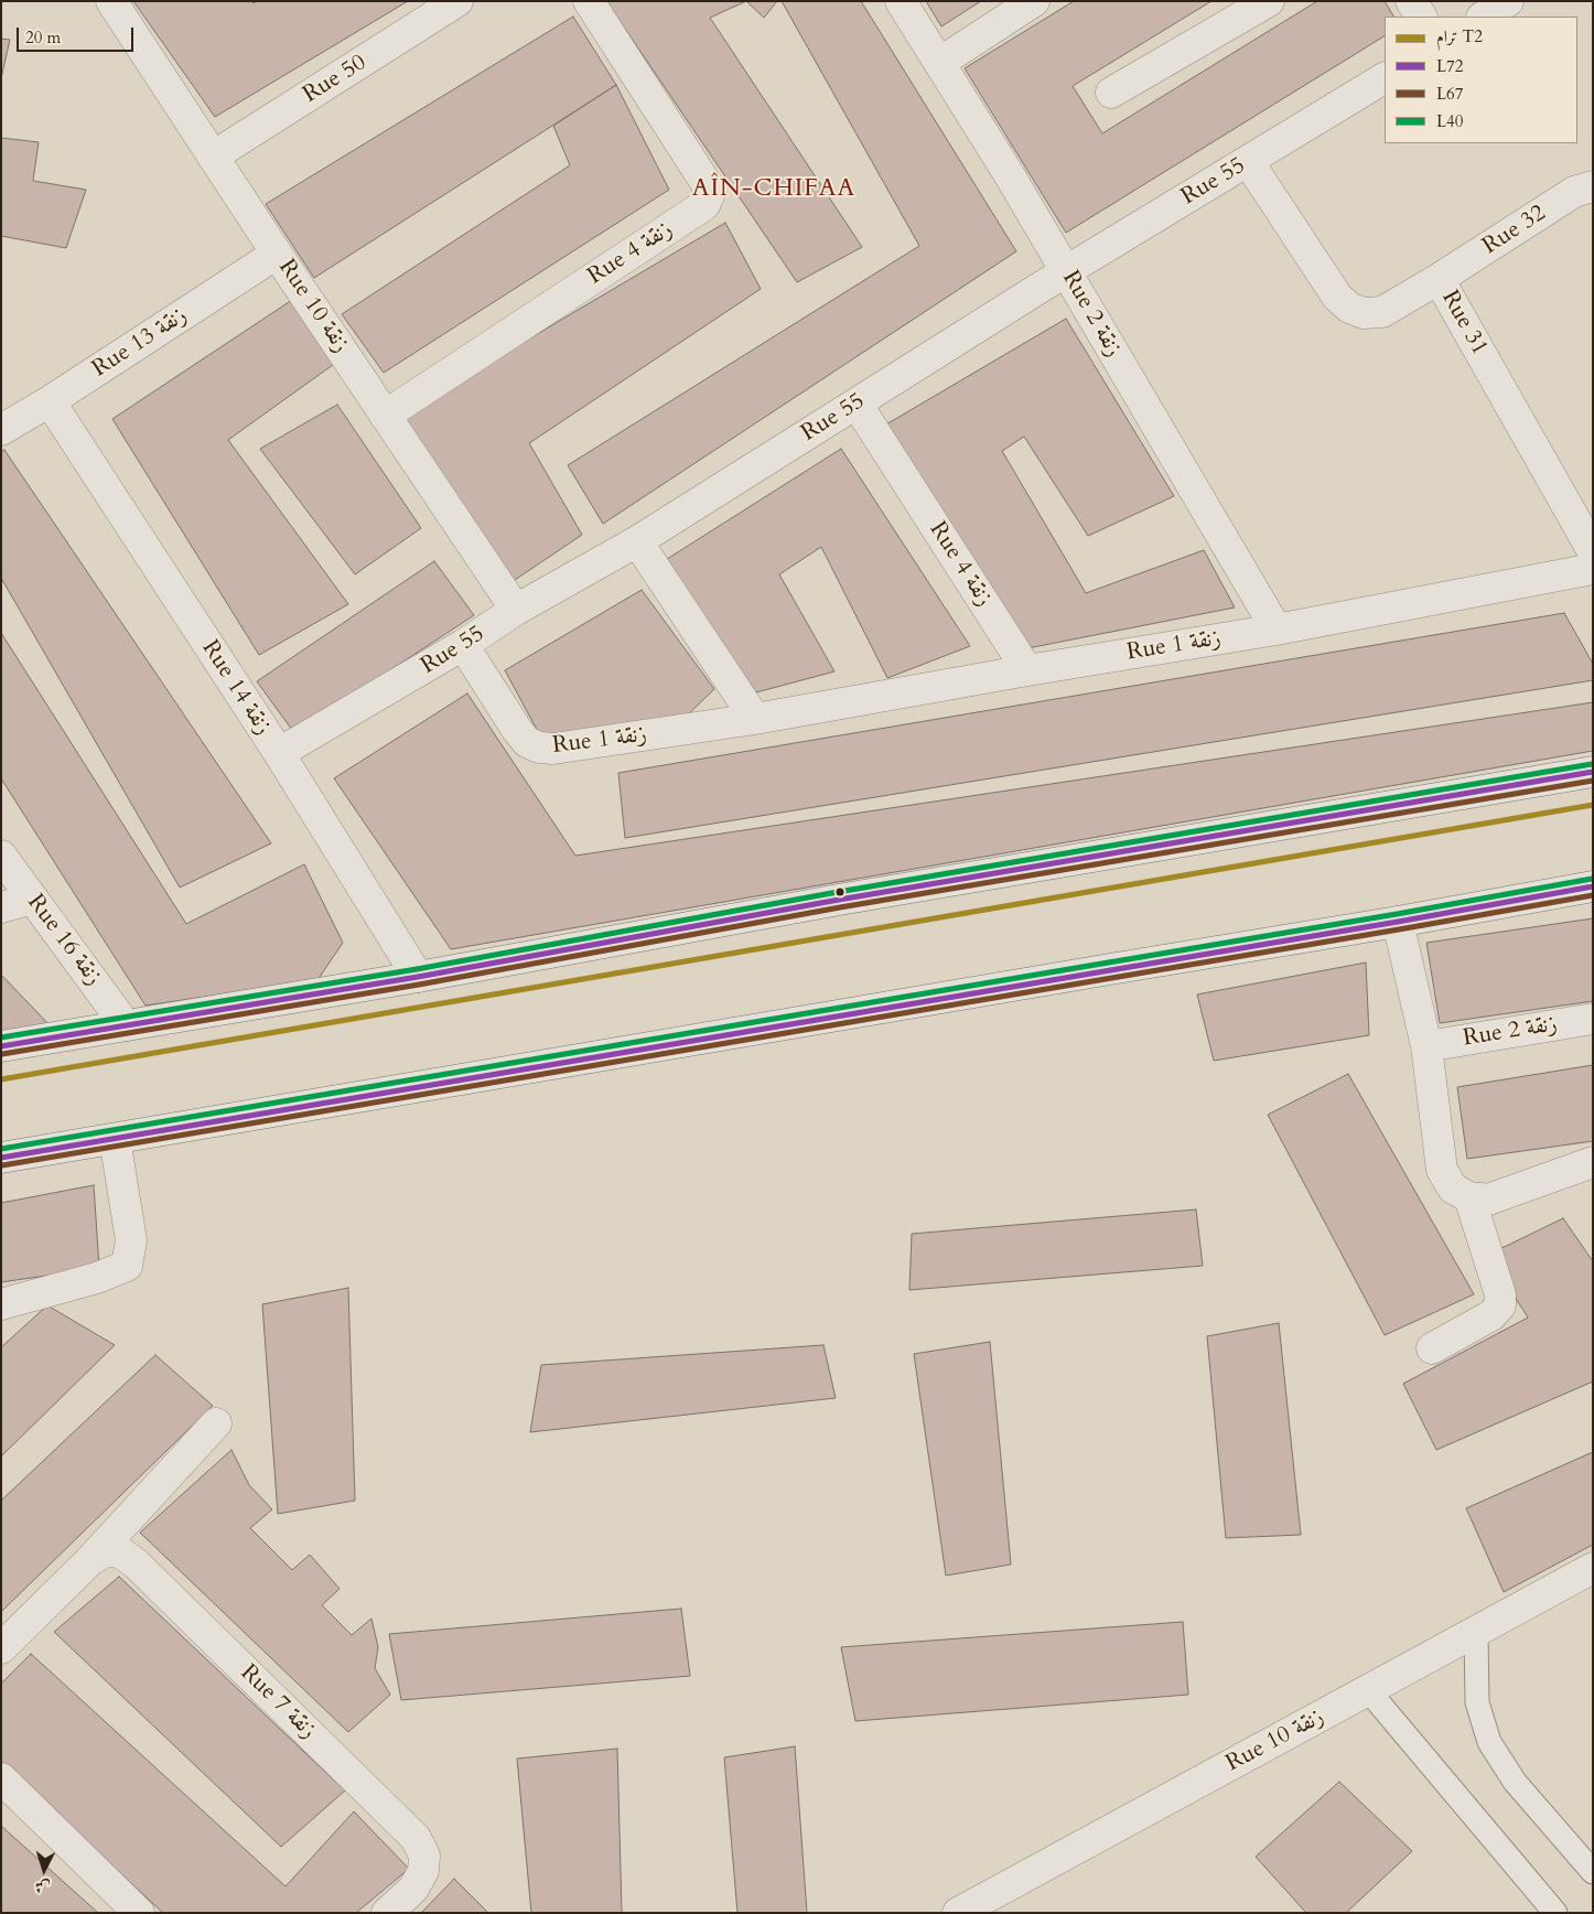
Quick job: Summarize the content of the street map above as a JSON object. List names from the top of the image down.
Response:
{
  "streets": {
    "street": [
      "Rue 50",
      "Rue 55",
      "Rue 32",
      "Rue 4 زنقة",
      "Rue 10 زنقة",
      "Rue 2 زنقة",
      "Rue 31",
      "Rue 13 زنقة",
      "Rue 1 زنقة",
      "Rue 14 زنقة",
      "Rue 16 زنقة",
      "Rue 7 زنقة"
    ]
  },
  "crossings": [
    ["Rue 50", "Rue 10 زنقة"],
    ["Rue 55", "Rue 4 زنقة"],
    ["Rue 55", "Rue 10 زنقة"],
    ["Rue 55", "Rue 2 زنقة"],
    ["Rue 55", "Rue 31"],
    ["Rue 55", "Rue 1 زنقة"],
    ["Rue 55", "Rue 14 زنقة"],
    ["Rue 32", "Rue 31"],
    ["Rue 4 زنقة", "Rue 10 زنقة"],
    ["Rue 4 زنقة", "Rue 1 زنقة"],
    ["Rue 10 زنقة", "Rue 13 زنقة"],
    ["Rue 2 زنقة", "Rue 1 زنقة"],
    ["Rue 13 زنقة", "Rue 14 زنقة"]
  ],
  "districts": ["AÎN-CHIFAA"],
  "lines": [
    "transit line L40",
    "transit line L72",
    "transit line L67",
    "tram line T2"
  ],
  "legend": [
    "ترام T2",
    "L72",
    "L67",
    "L40"
  ],
  "scale_bar": "20 m",
  "north": "bottom"
}
